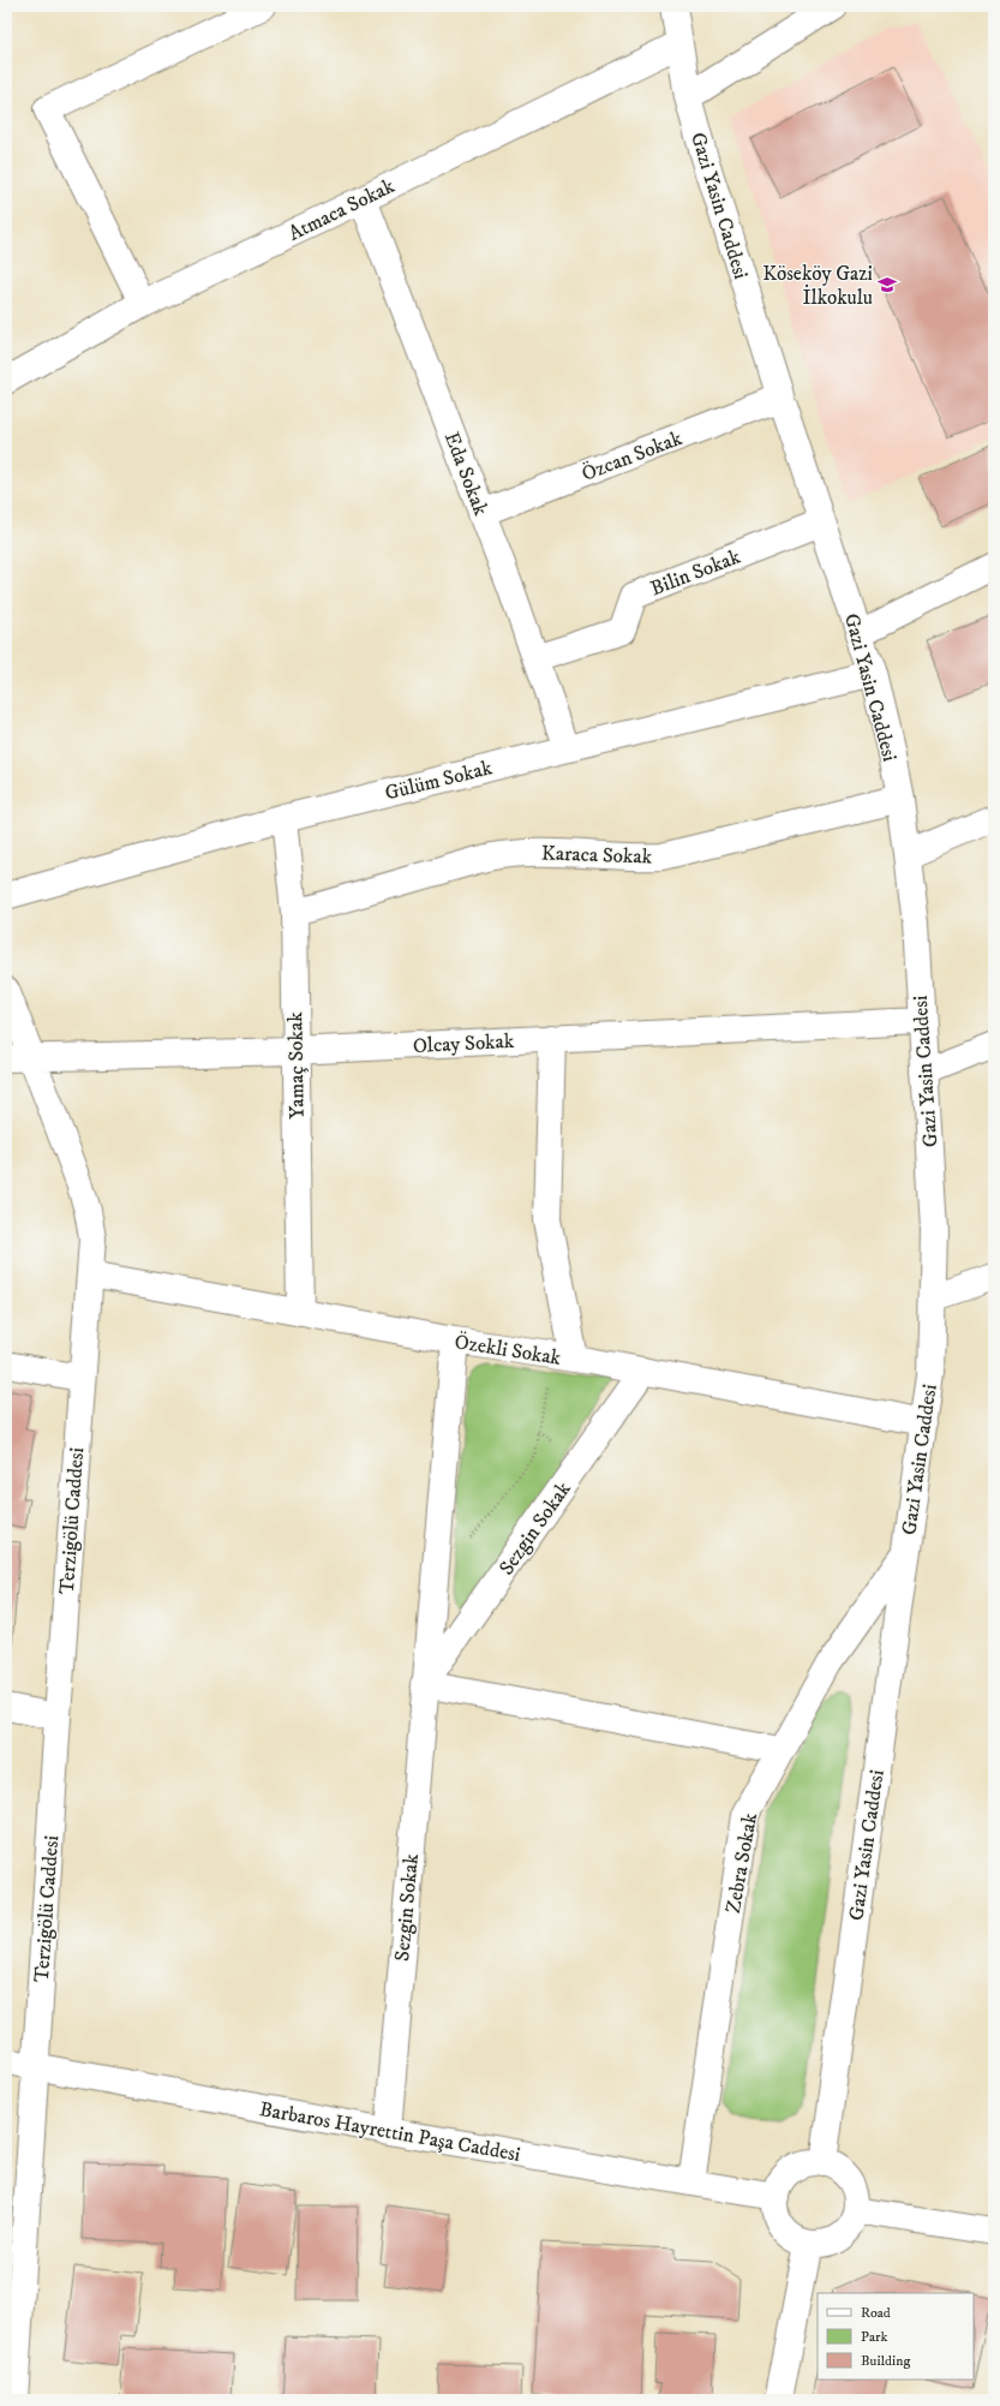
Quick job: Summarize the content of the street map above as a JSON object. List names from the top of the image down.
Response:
{
  "streets": {
    "street": [
      "Gazi Yasin Caddesi",
      "Atmaca Sokak",
      "Özcan Sokak",
      "Eda Sokak",
      "Bilin Sokak",
      "Gülüm Sokak",
      "Karaca Sokak",
      "Olcay Sokak",
      "Yamaç Sokak",
      "Özekli Sokak",
      "Terzigölü Caddesi",
      "Sezgin Sokak",
      "Zebra Sokak",
      "Barbaros Hayrettin Paşa Caddesi"
    ]
  },
  "crossings": [
    ["Gazi Yasin Caddesi", "Atmaca Sokak"],
    ["Gazi Yasin Caddesi", "Özcan Sokak"],
    ["Gazi Yasin Caddesi", "Bilin Sokak"],
    ["Gazi Yasin Caddesi", "Gülüm Sokak"],
    ["Gazi Yasin Caddesi", "Karaca Sokak"],
    ["Gazi Yasin Caddesi", "Olcay Sokak"],
    ["Gazi Yasin Caddesi", "Özekli Sokak"],
    ["Gazi Yasin Caddesi", "Zebra Sokak"],
    ["Gazi Yasin Caddesi", "Barbaros Hayrettin Paşa Caddesi"],
    ["Atmaca Sokak", "Eda Sokak"],
    ["Özcan Sokak", "Eda Sokak"],
    ["Eda Sokak", "Bilin Sokak"],
    ["Eda Sokak", "Gülüm Sokak"],
    ["Gülüm Sokak", "Yamaç Sokak"],
    ["Karaca Sokak", "Yamaç Sokak"],
    ["Olcay Sokak", "Yamaç Sokak"],
    ["Olcay Sokak", "Terzigölü Caddesi"],
    ["Yamaç Sokak", "Özekli Sokak"],
    ["Özekli Sokak", "Terzigölü Caddesi"],
    ["Özekli Sokak", "Sezgin Sokak"],
    ["Terzigölü Caddesi", "Barbaros Hayrettin Paşa Caddesi"],
    ["Sezgin Sokak", "Barbaros Hayrettin Paşa Caddesi"],
    ["Zebra Sokak", "Barbaros Hayrettin Paşa Caddesi"]
  ],
  "places": {
    "school or university": ["Köseköy Gazi İlkokulu"]
  },
  "legend": ["Road", "Park", "Building"]
}
